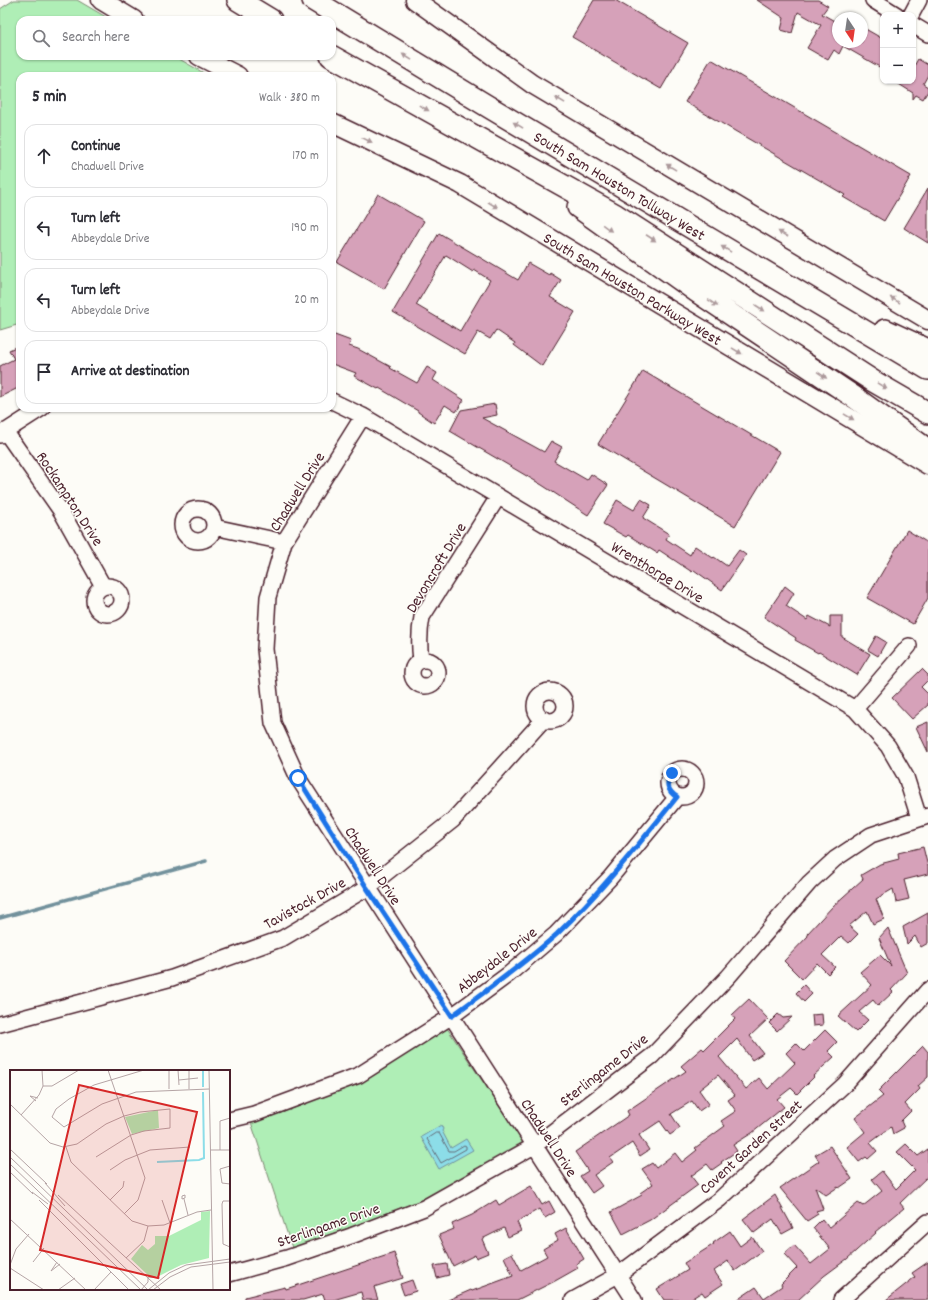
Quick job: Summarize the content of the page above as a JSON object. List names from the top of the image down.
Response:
{
  "streets": {
    "highway": ["South Sam Houston Tollway West"],
    "main road": ["South Sam Houston Parkway West"],
    "street": [
      "Chadwell Drive",
      "Rockampton Drive",
      "Devoncroft Drive",
      "Wrenthorpe Drive",
      "Tavistock Drive",
      "Abbeydale Drive",
      "Sterlingame Drive",
      "Covent Garden Street"
    ]
  },
  "crossings": [
    ["Chadwell Drive", "Wrenthorpe Drive"],
    ["Chadwell Drive", "Tavistock Drive"],
    ["Chadwell Drive", "Abbeydale Drive"],
    ["Chadwell Drive", "Sterlingame Drive"],
    ["Chadwell Drive", "Covent Garden Street"],
    ["Devoncroft Drive", "Wrenthorpe Drive"],
    ["Wrenthorpe Drive", "Sterlingame Drive"]
  ],
  "north": "bottom",
  "page": {
    "map_buttons": ["+", "−"],
    "search": "Search here",
    "heading": ["5 min", "Walk · 380 m"],
    "list": [
      ["Continue", "Chadwell Drive", "170 m"],
      ["Turn left", "Abbeydale Drive", "190 m"],
      ["Turn left", "Abbeydale Drive", "20 m"],
      "Arrive at destination"
    ]
  }
}
